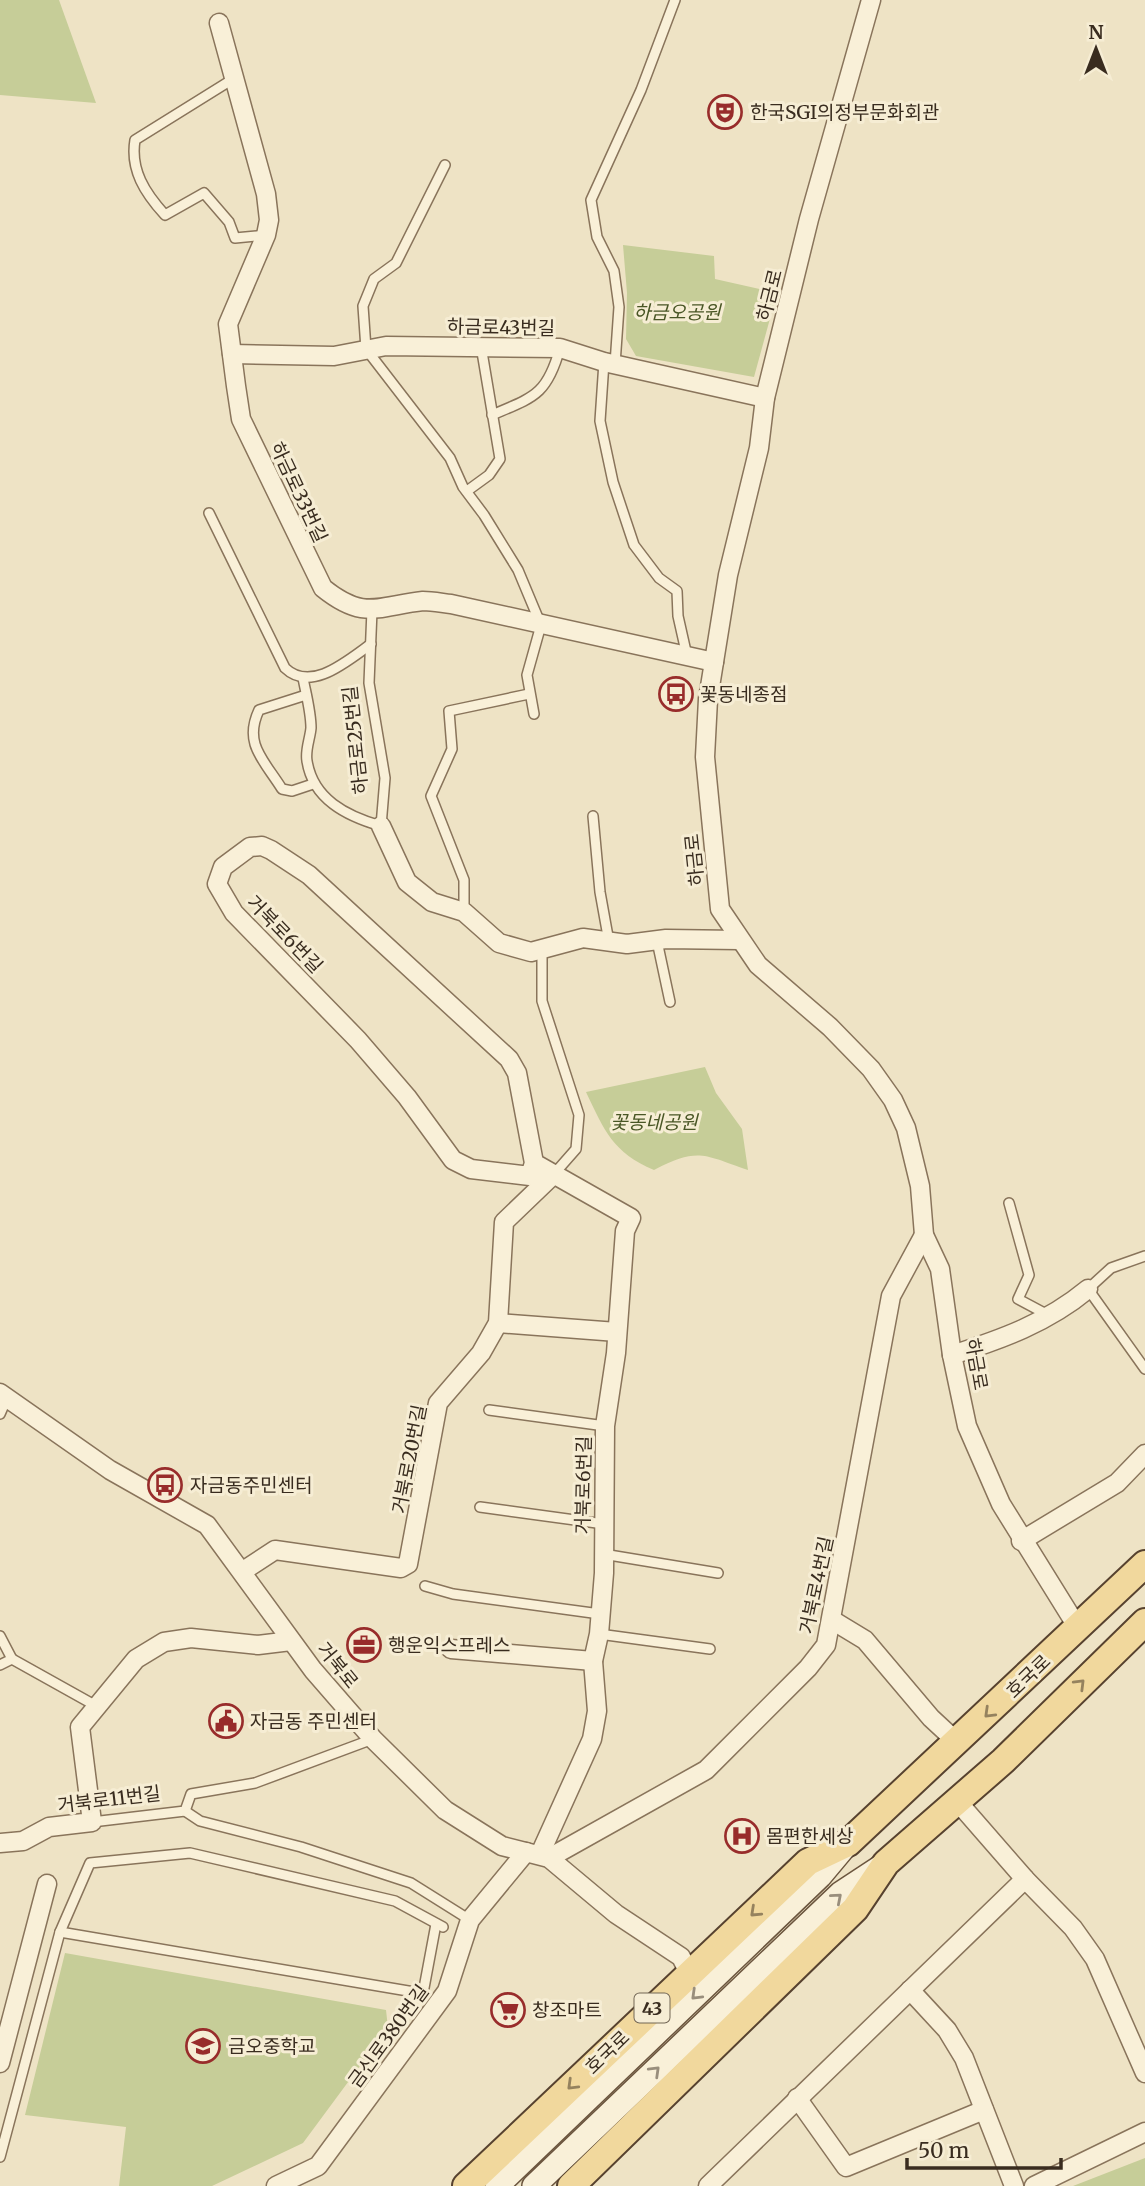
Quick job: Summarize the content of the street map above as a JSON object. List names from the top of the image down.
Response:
{
  "streets": {
    "main road": ["호국로", "43"],
    "street": [
      "하금로",
      "하금로43번길",
      "하금로33번길",
      "하금로25번길",
      "거북로6번길",
      "거북로20번길",
      "거북로4번길",
      "거북로",
      "거북로11번길",
      "금신로380번길"
    ]
  },
  "crossings": [
    ["하금로", "하금로43번길"],
    ["하금로", "하금로33번길"],
    ["하금로", "하금로25번길"],
    ["하금로", "거북로4번길"],
    ["하금로", "호국로"],
    ["하금로43번길", "하금로33번길"],
    ["하금로33번길", "하금로25번길"],
    ["하금로25번길", "거북로20번길"],
    ["거북로6번길", "거북로20번길"],
    ["거북로6번길", "거북로4번길"],
    ["거북로6번길", "거북로"],
    ["거북로6번길", "금신로380번길"],
    ["거북로20번길", "거북로"],
    ["거북로4번길", "거북로"],
    ["거북로4번길", "금신로380번길"],
    ["거북로", "호국로"],
    ["거북로", "거북로11번길"],
    ["거북로", "금신로380번길"]
  ],
  "parks": ["하금오공원", "꽃동네공원"],
  "places": {
    "theatre": ["한국SGI의정부문화회관"],
    "bus stop": ["꽃동네종점", "자금동주민센터"],
    "office": ["행운익스프레스"],
    "public building": ["자금동 주민센터"],
    "hospital": ["몸편한세상"],
    "supermarket": ["창조마트"],
    "school or university": ["금오중학교"]
  },
  "scale_bar": "50 m",
  "north": "top"
}
